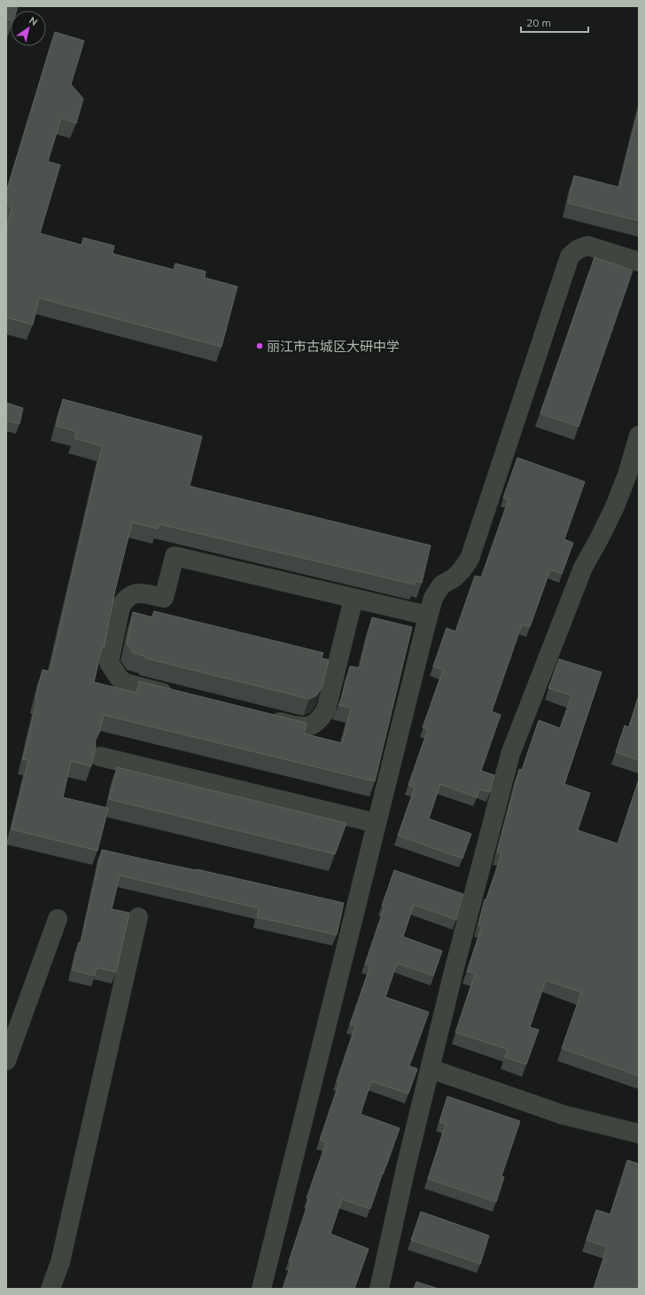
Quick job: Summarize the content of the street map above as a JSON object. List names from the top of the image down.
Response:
{
  "places": ["丽江市古城区大研中学"],
  "scale_bar": "20 m",
  "north": "top right"
}
